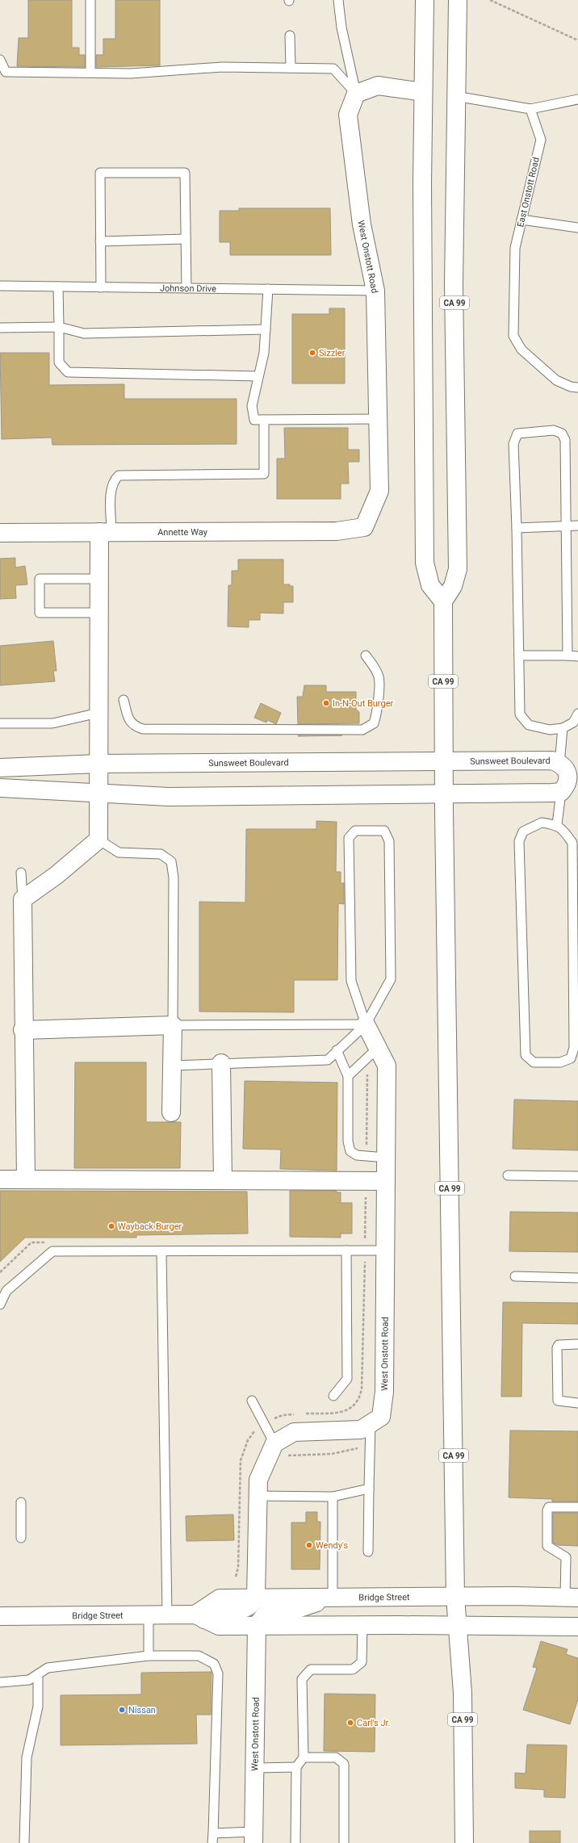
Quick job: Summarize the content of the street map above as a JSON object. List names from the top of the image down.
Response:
{
  "streets": {
    "main road": [
      "West Onstott Road",
      "CA 99",
      "Annette Way",
      "Sunsweet Boulevard",
      "Bridge Street"
    ],
    "lane": ["East Onstott Road", "Johnson Drive"]
  },
  "crossings": [
    ["West Onstott Road", "Johnson Drive"],
    ["West Onstott Road", "Annette Way"],
    ["West Onstott Road", "Bridge Street"],
    ["CA 99", "Sunsweet Boulevard"],
    ["CA 99", "Bridge Street"]
  ],
  "places": [
    "Sizzler",
    "In-N-Out Burger",
    "Wayback Burger",
    "Wendy's",
    "Nissan",
    "Carl's Jr."
  ]
}
